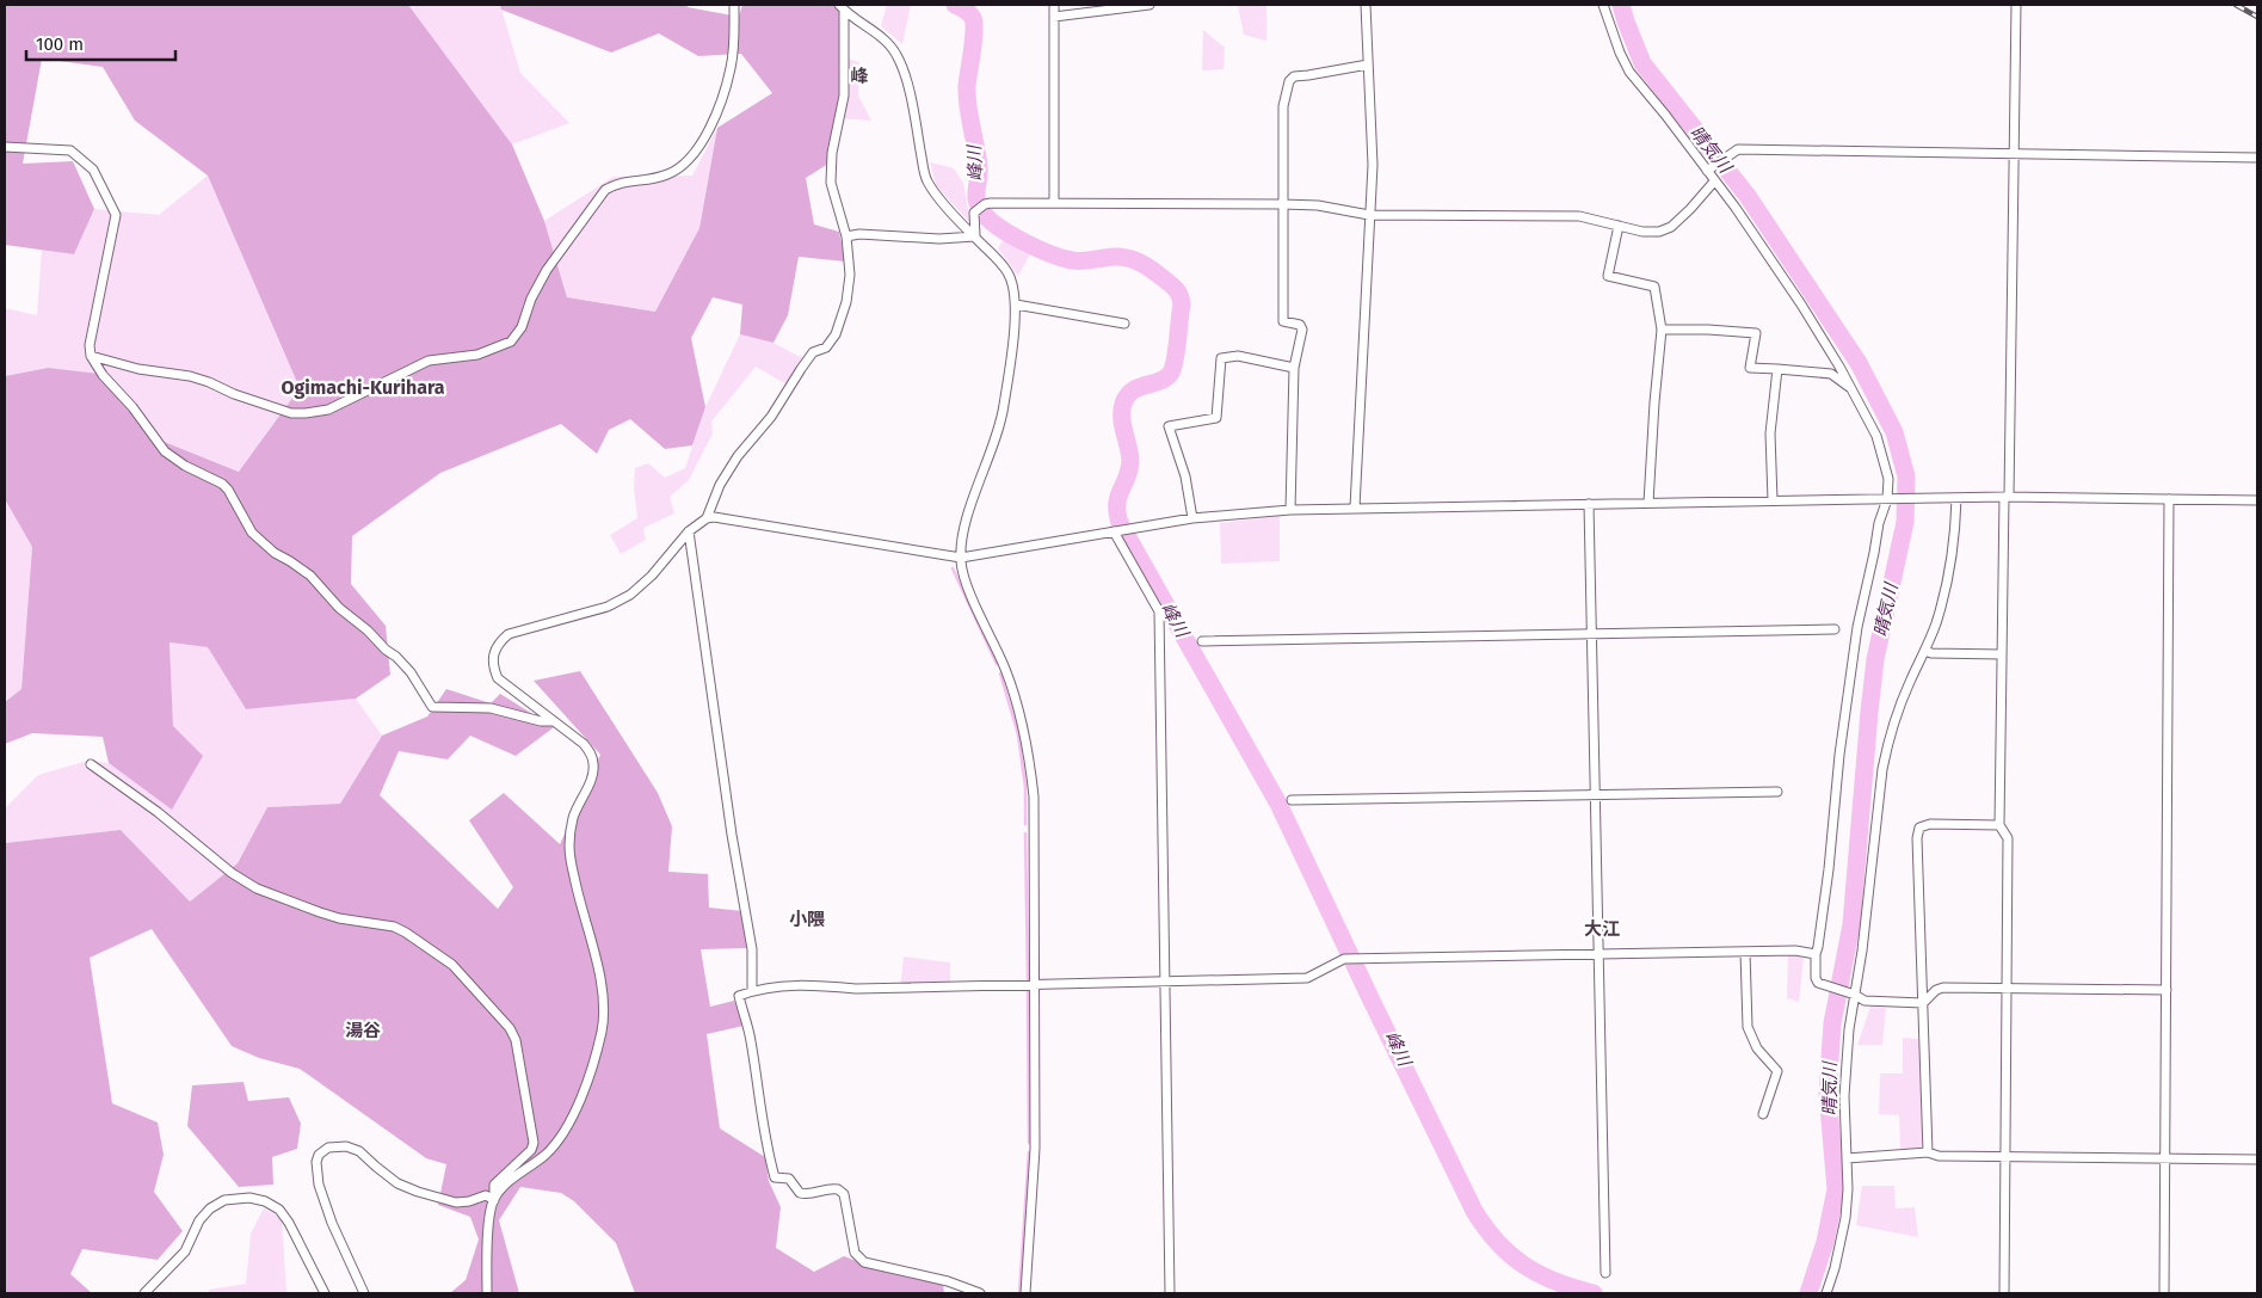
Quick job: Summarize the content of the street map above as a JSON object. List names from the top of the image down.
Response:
{
  "districts": [
    "峰",
    "Ogimachi-Kurihara",
    "小隈",
    "大江",
    "湯谷"
  ],
  "water": ["晴気川", "峰川"],
  "scale_bar": "100 m"
}
